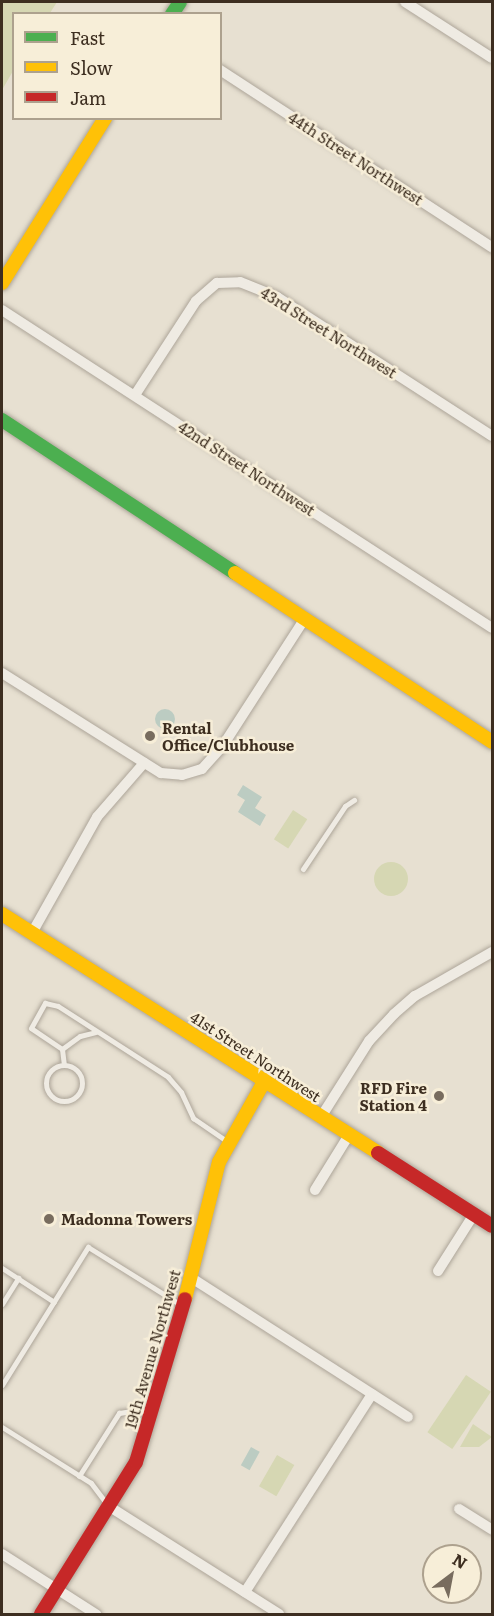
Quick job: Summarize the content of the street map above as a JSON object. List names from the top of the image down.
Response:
{
  "streets": {
    "street": [
      "44th Street Northwest",
      "43rd Street Northwest",
      "42nd Street Northwest",
      "41st Street Northwest",
      "19th Avenue Northwest"
    ]
  },
  "crossings": [
    ["43rd Street Northwest", "42nd Street Northwest"],
    ["41st Street Northwest", "19th Avenue Northwest"]
  ],
  "places": ["Rental Office/Clubhouse", "RFD Fire Station 4", "Madonna Towers"],
  "legend": ["Fast", "Slow", "Jam"],
  "north": "top right"
}
